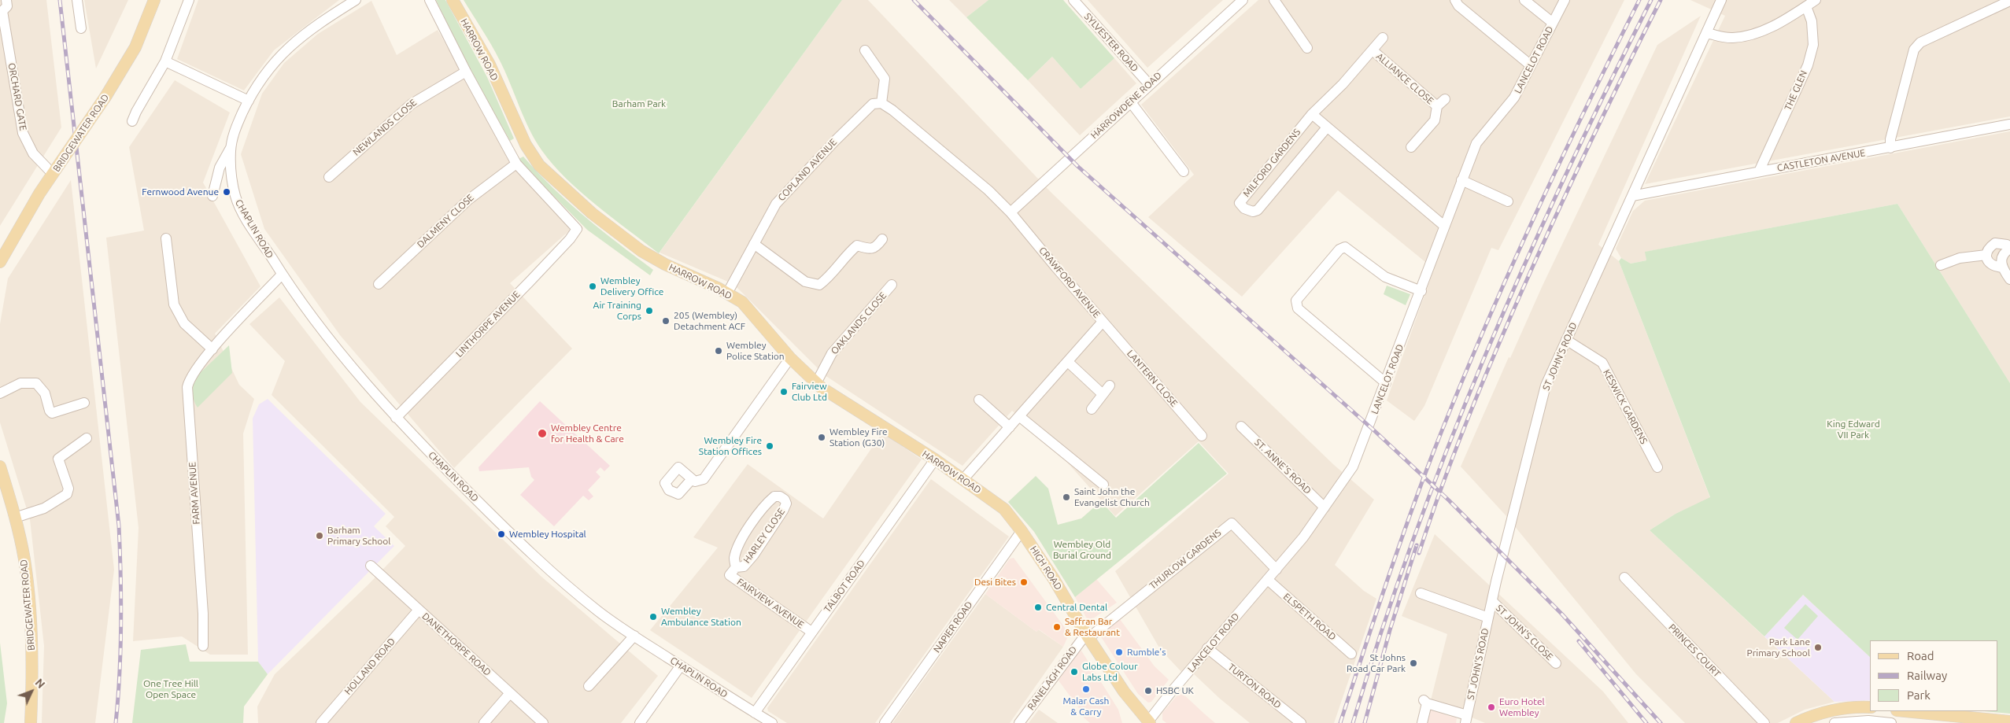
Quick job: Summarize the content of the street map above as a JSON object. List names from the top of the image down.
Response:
{
  "streets": {
    "main road": ["HARROW ROAD", "BRIDGEWATER ROAD", "HIGH ROAD"],
    "street": [
      "SYLVESTER ROAD",
      "LANCELOT ROAD",
      "ALLIANCE CLOSE",
      "THE GLEN",
      "ORCHARD GATE",
      "HARROWDENE ROAD",
      "NEWLANDS CLOSE",
      "CASTLETON AVENUE",
      "MILFORD GARDENS",
      "COPLAND AVENUE",
      "DALMENY CLOSE",
      "CHAPLIN ROAD",
      "CRAWFORD AVENUE",
      "OAKLANDS CLOSE",
      "LINTHORPE AVENUE",
      "ST JOHN'S ROAD",
      "LANTERN CLOSE",
      "KESWICK GARDENS",
      "ST. ANNE'S ROAD",
      "FARM AVENUE",
      "HARLEY CLOSE",
      "THURLOW GARDENS",
      "TALBOT ROAD",
      "FAIRVIEW AVENUE",
      "ELSPETH ROAD",
      "NAPIER ROAD",
      "ST JOHN'S CLOSE",
      "DANETHORPE ROAD",
      "PRINCES COURT",
      "HOLLAND ROAD",
      "RANELAGH ROAD",
      "TURTON ROAD"
    ]
  },
  "crossings": [
    ["SYLVESTER ROAD", "HARROWDENE ROAD"],
    ["HARROW ROAD", "COPLAND AVENUE"],
    ["HARROW ROAD", "CRAWFORD AVENUE"],
    ["HARROW ROAD", "OAKLANDS CLOSE"],
    ["HARROW ROAD", "HIGH ROAD"],
    ["HARROW ROAD", "TALBOT ROAD"],
    ["HARROW ROAD", "NAPIER ROAD"],
    ["LANCELOT ROAD", "ST. ANNE'S ROAD"],
    ["LANCELOT ROAD", "THURLOW GARDENS"],
    ["LANCELOT ROAD", "HIGH ROAD"],
    ["LANCELOT ROAD", "ELSPETH ROAD"],
    ["LANCELOT ROAD", "TURTON ROAD"],
    ["ALLIANCE CLOSE", "MILFORD GARDENS"],
    ["THE GLEN", "CASTLETON AVENUE"],
    ["ORCHARD GATE", "BRIDGEWATER ROAD"],
    ["HARROWDENE ROAD", "CRAWFORD AVENUE"],
    ["CASTLETON AVENUE", "ST JOHN'S ROAD"],
    ["COPLAND AVENUE", "CRAWFORD AVENUE"],
    ["DALMENY CLOSE", "LINTHORPE AVENUE"],
    ["CHAPLIN ROAD", "LINTHORPE AVENUE"],
    ["CHAPLIN ROAD", "FARM AVENUE"],
    ["CHAPLIN ROAD", "TALBOT ROAD"],
    ["CRAWFORD AVENUE", "LANTERN CLOSE"],
    ["ST JOHN'S ROAD", "KESWICK GARDENS"],
    ["ST JOHN'S ROAD", "ST JOHN'S CLOSE"],
    ["HARLEY CLOSE", "FAIRVIEW AVENUE"],
    ["THURLOW GARDENS", "HIGH ROAD"],
    ["THURLOW GARDENS", "RANELAGH ROAD"],
    ["HIGH ROAD", "NAPIER ROAD"],
    ["HIGH ROAD", "RANELAGH ROAD"],
    ["TALBOT ROAD", "FAIRVIEW AVENUE"],
    ["DANETHORPE ROAD", "HOLLAND ROAD"]
  ],
  "parks": [
    "Barham Park",
    "King Edward VII Park",
    "Wembley Old Burial Ground",
    "One Tree Hill Open Space"
  ],
  "places": [
    "Fernwood Avenue",
    "Wembley Delivery Office",
    "Air Training Corps",
    "205 (Wembley) Detachment ACF",
    "Wembley Police Station",
    "Fairview Club Ltd",
    "Wembley Centre for Health & Care",
    "Wembley Fire Station (G30)",
    "Wembley Fire Station Offices",
    "Saint John the Evangelist Church",
    "Wembley Hospital",
    "Barham Primary School",
    "Desi Bites",
    "Central Dental",
    "Wembley Ambulance Station",
    "Saffran Bar & Restaurant",
    "Park Lane Primary School",
    "Rumble's",
    "St Johns Road Car Park",
    "Globe Colour Labs Ltd",
    "Malar Cash & Carry",
    "HSBC UK",
    "Euro Hotel Wembley"
  ],
  "legend": ["Road", "Railway", "Park"],
  "north": "top right"
}
